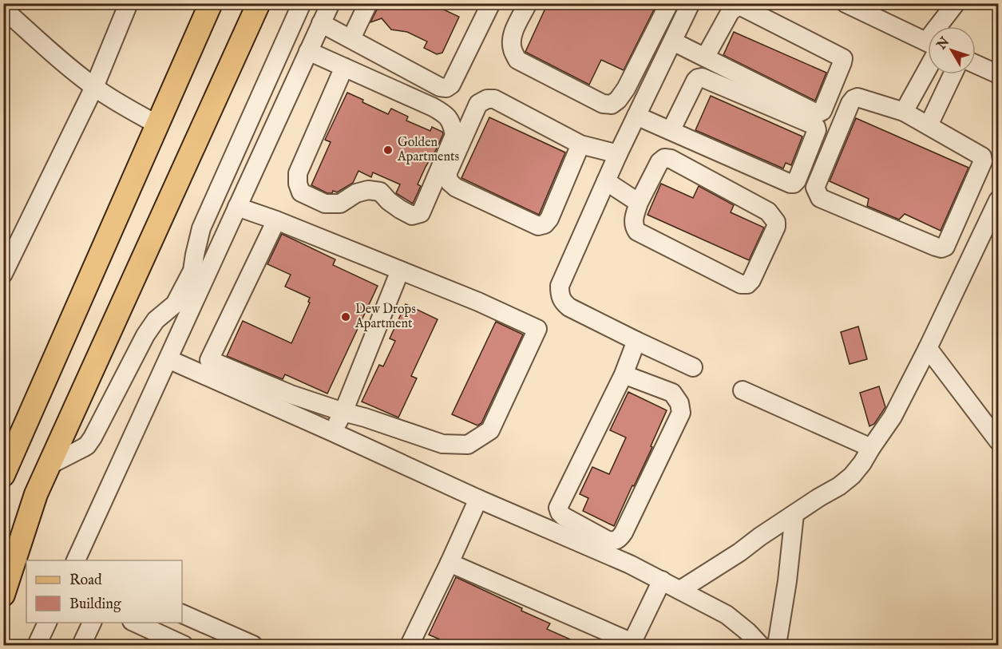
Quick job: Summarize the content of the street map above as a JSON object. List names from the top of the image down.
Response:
{
  "places": ["Golden Apartments", "Dew Drops Apartment"],
  "legend": ["Road", "Building"],
  "north": "top left"
}
